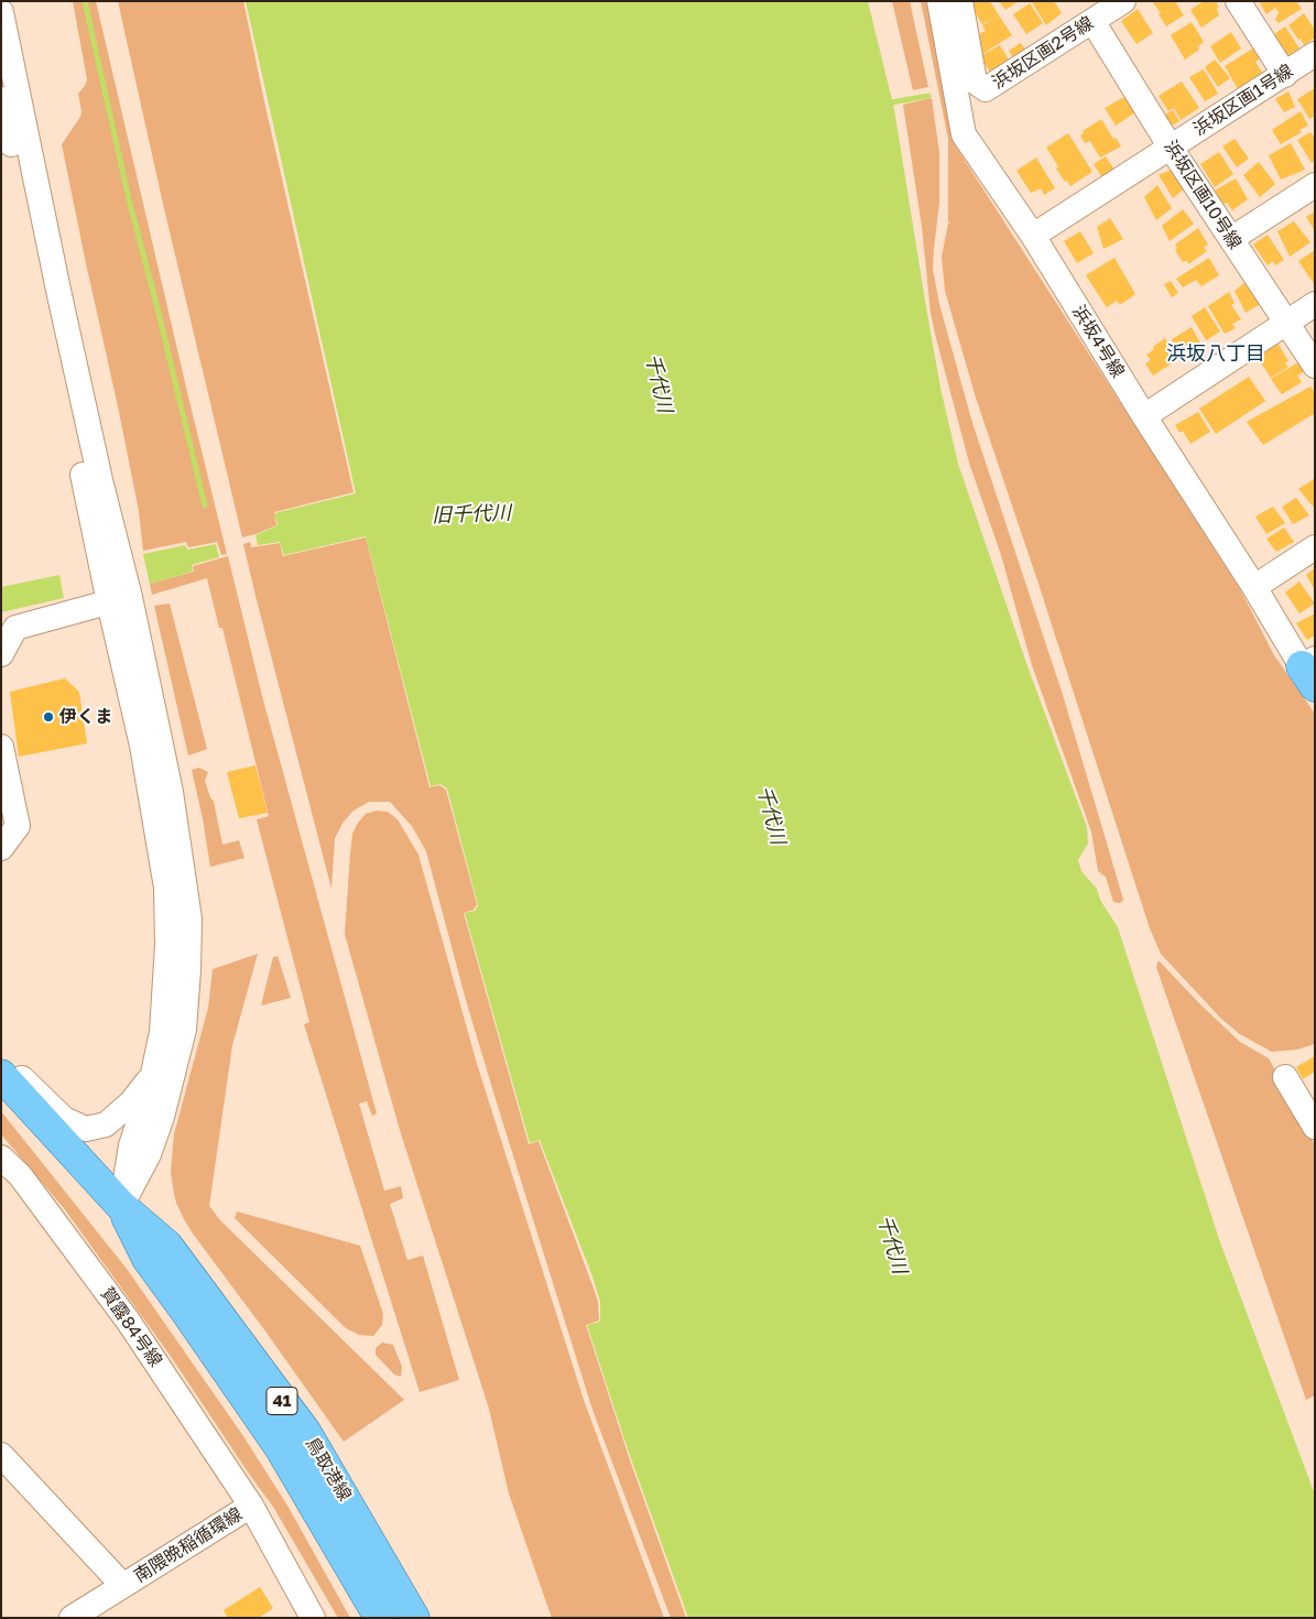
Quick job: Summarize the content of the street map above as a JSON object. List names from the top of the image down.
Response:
{
  "streets": {
    "main road": ["41", "鳥取港線"],
    "street": [
      "浜坂区画2号線",
      "浜坂区画1号線",
      "浜坂区画10号線",
      "浜坂4号線",
      "賀露84号線",
      "南隈晩稲循環線"
    ]
  },
  "crossings": [
    ["浜坂区画2号線", "浜坂区画10号線"],
    ["浜坂区画1号線", "浜坂区画10号線"],
    ["浜坂区画1号線", "浜坂4号線"],
    ["賀露84号線", "南隈晩稲循環線"]
  ],
  "districts": ["浜坂八丁目"],
  "water": ["千代川", "旧千代川"],
  "places": ["伊くま"]
}
